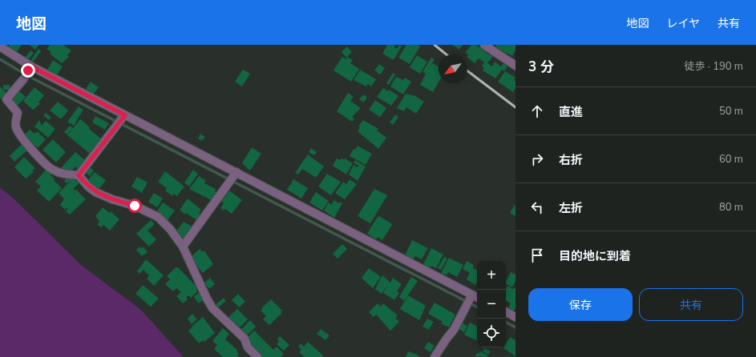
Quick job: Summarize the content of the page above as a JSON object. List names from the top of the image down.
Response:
{
  "north": "bottom left",
  "page": {
    "header": "地図",
    "nav": ["地図", "レイヤ", "共有"],
    "heading": ["3 分", "徒歩 · 190 m"],
    "list": [
      ["直進", "50 m"],
      ["右折", "60 m"],
      ["左折", "80 m"],
      "目的地に到着"
    ],
    "map_buttons": ["+", "−"],
    "buttons": ["保存", "共有"]
  }
}
